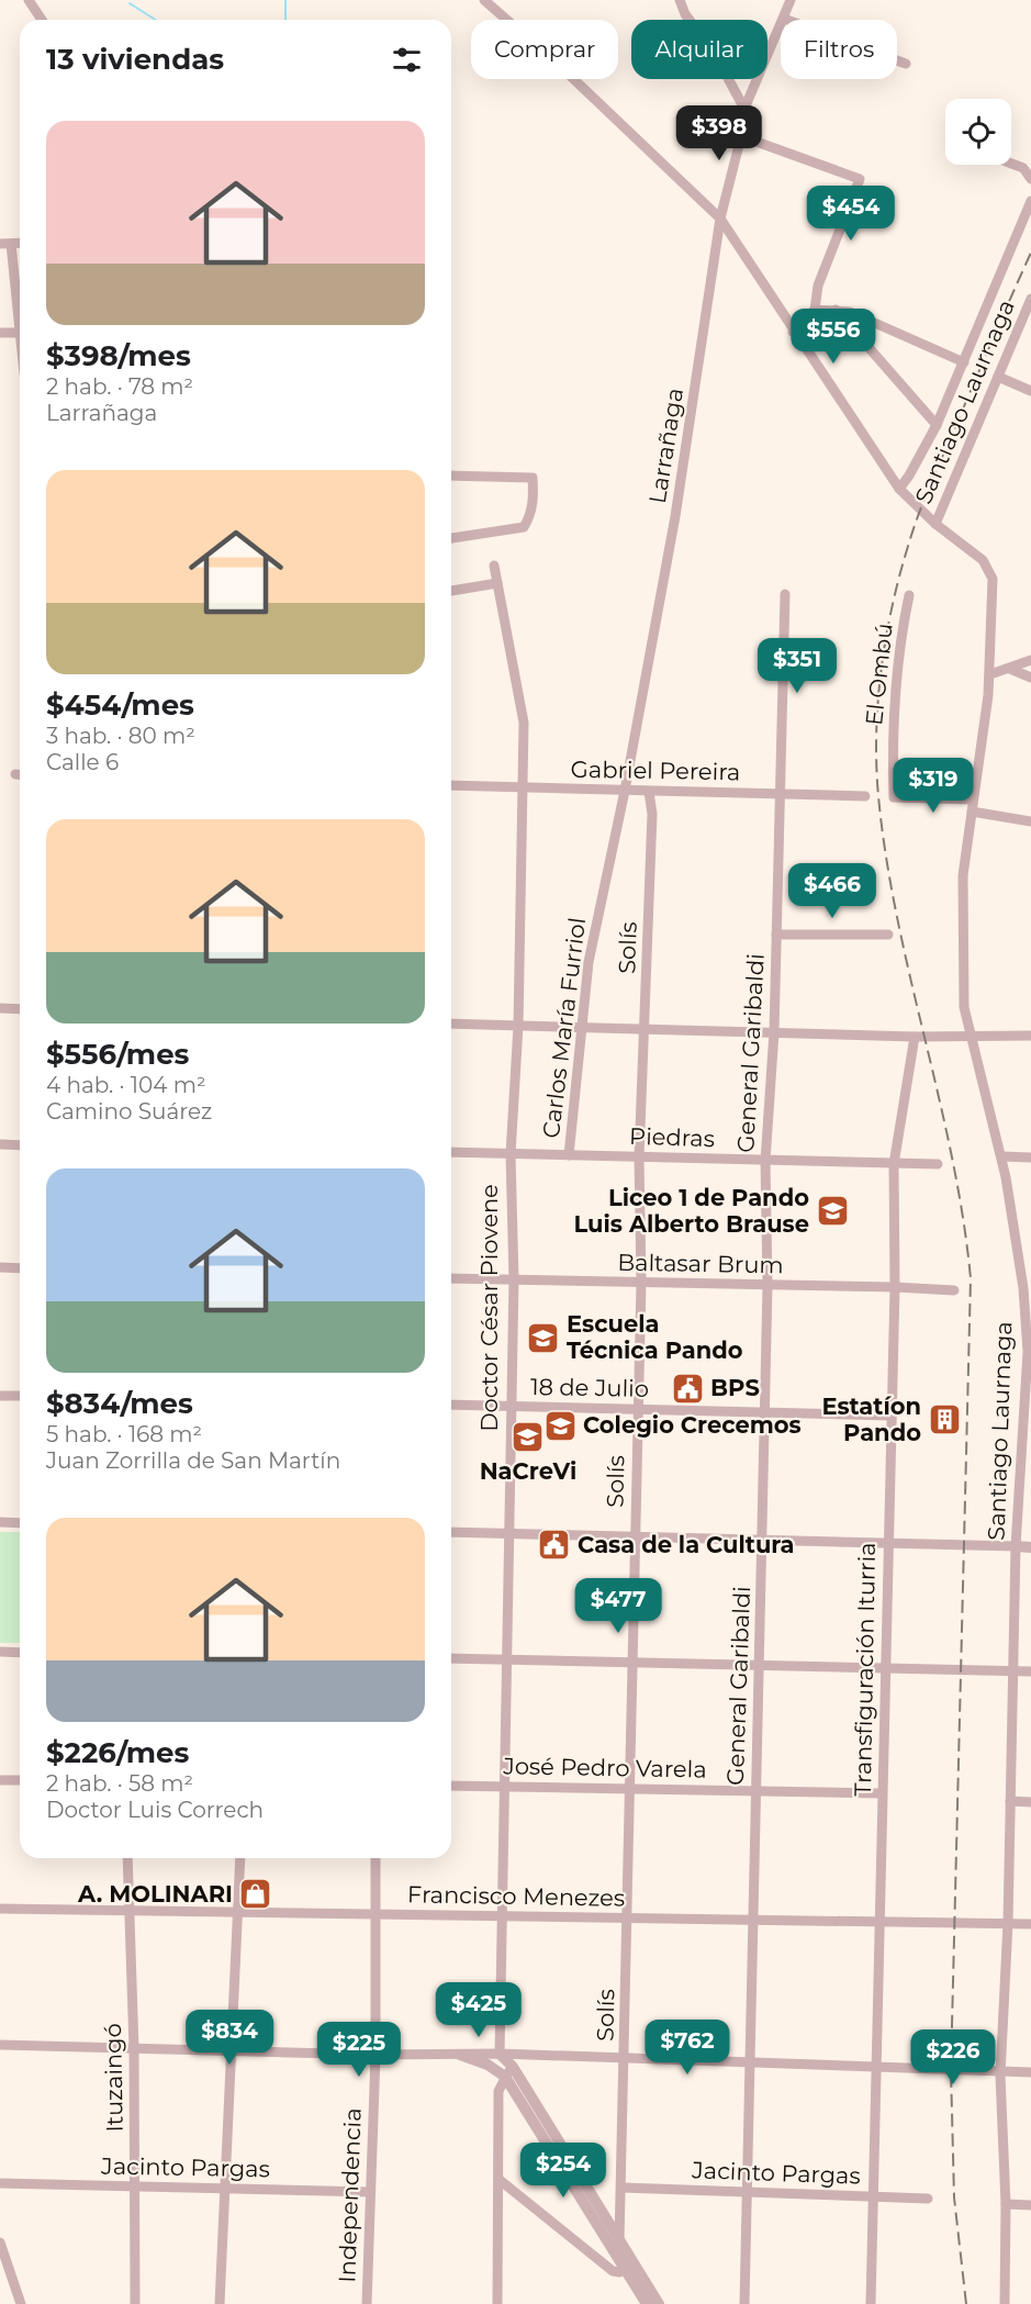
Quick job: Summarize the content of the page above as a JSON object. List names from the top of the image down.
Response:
{
  "streets": {
    "street": [
      "Santiago Laurnaga",
      "Larrañaga",
      "El Ombú",
      "Gabriel Pereira",
      "Solís",
      "Carlos María Furriol",
      "General Garibaldi",
      "Piedras",
      "Baltasar Brum",
      "Doctor César Piovene",
      "18 de Julio",
      "Transfiguración Iturria",
      "José Pedro Varela",
      "Francisco Menezes",
      "Ituzaingó",
      "Jacinto Pargas",
      "Independencia"
    ]
  },
  "crossings": [
    ["Santiago Laurnaga", "El Ombú"],
    ["Santiago Laurnaga", "Francisco Menezes"],
    ["Larrañaga", "Gabriel Pereira"],
    ["Larrañaga", "Carlos María Furriol"],
    ["Gabriel Pereira", "Solís"],
    ["Gabriel Pereira", "Carlos María Furriol"],
    ["Gabriel Pereira", "General Garibaldi"],
    ["Gabriel Pereira", "Doctor César Piovene"],
    ["Solís", "Piedras"],
    ["Solís", "Baltasar Brum"],
    ["Solís", "18 de Julio"],
    ["Solís", "José Pedro Varela"],
    ["Solís", "Francisco Menezes"],
    ["Solís", "Jacinto Pargas"],
    ["Carlos María Furriol", "Piedras"],
    ["General Garibaldi", "Piedras"],
    ["General Garibaldi", "Baltasar Brum"],
    ["General Garibaldi", "18 de Julio"],
    ["General Garibaldi", "José Pedro Varela"],
    ["General Garibaldi", "Francisco Menezes"],
    ["General Garibaldi", "Jacinto Pargas"],
    ["Piedras", "Doctor César Piovene"],
    ["Piedras", "Transfiguración Iturria"],
    ["Baltasar Brum", "Doctor César Piovene"],
    ["Baltasar Brum", "Transfiguración Iturria"],
    ["Doctor César Piovene", "18 de Julio"],
    ["Doctor César Piovene", "José Pedro Varela"],
    ["Doctor César Piovene", "Francisco Menezes"],
    ["18 de Julio", "Transfiguración Iturria"],
    ["Transfiguración Iturria", "José Pedro Varela"],
    ["Transfiguración Iturria", "Francisco Menezes"],
    ["Transfiguración Iturria", "Jacinto Pargas"],
    ["Francisco Menezes", "Ituzaingó"],
    ["Francisco Menezes", "Independencia"],
    ["Ituzaingó", "Jacinto Pargas"],
    ["Jacinto Pargas", "Independencia"]
  ],
  "places": {
    "school or university": [
      "Liceo 1 de Pando Luis Alberto Brause",
      "Escuela Técnica Pando",
      "Colegio Crecemos",
      "NaCreVi"
    ],
    "public building": ["BPS", "Casa de la Cultura"],
    "building": ["Estatíon Pando"],
    "shop": ["A. MOLINARI"]
  },
  "page": {
    "chip": ["Comprar", "Alquilar", "Filtros"],
    "heading": "13 viviendas",
    "list": [
      {
        "name": "$398/mes",
        "note": "2 hab. · 78 m² · Larrañaga"
      },
      {
        "name": "$454/mes",
        "note": "3 hab. · 80 m² · Calle 6"
      },
      {
        "name": "$556/mes",
        "note": "4 hab. · 104 m² · Camino Suárez"
      },
      {
        "name": "$834/mes",
        "note": "5 hab. · 168 m² · Juan Zorrilla de San Martín"
      },
      {
        "name": "$226/mes",
        "note": "2 hab. · 58 m² · Doctor Luis Correch"
      }
    ],
    "price": [
      "$398",
      "$454",
      "$556",
      "$351",
      "$319",
      "$466",
      "$477",
      "$425",
      "$834",
      "$762",
      "$225",
      "$226",
      "$254"
    ]
  }
}
